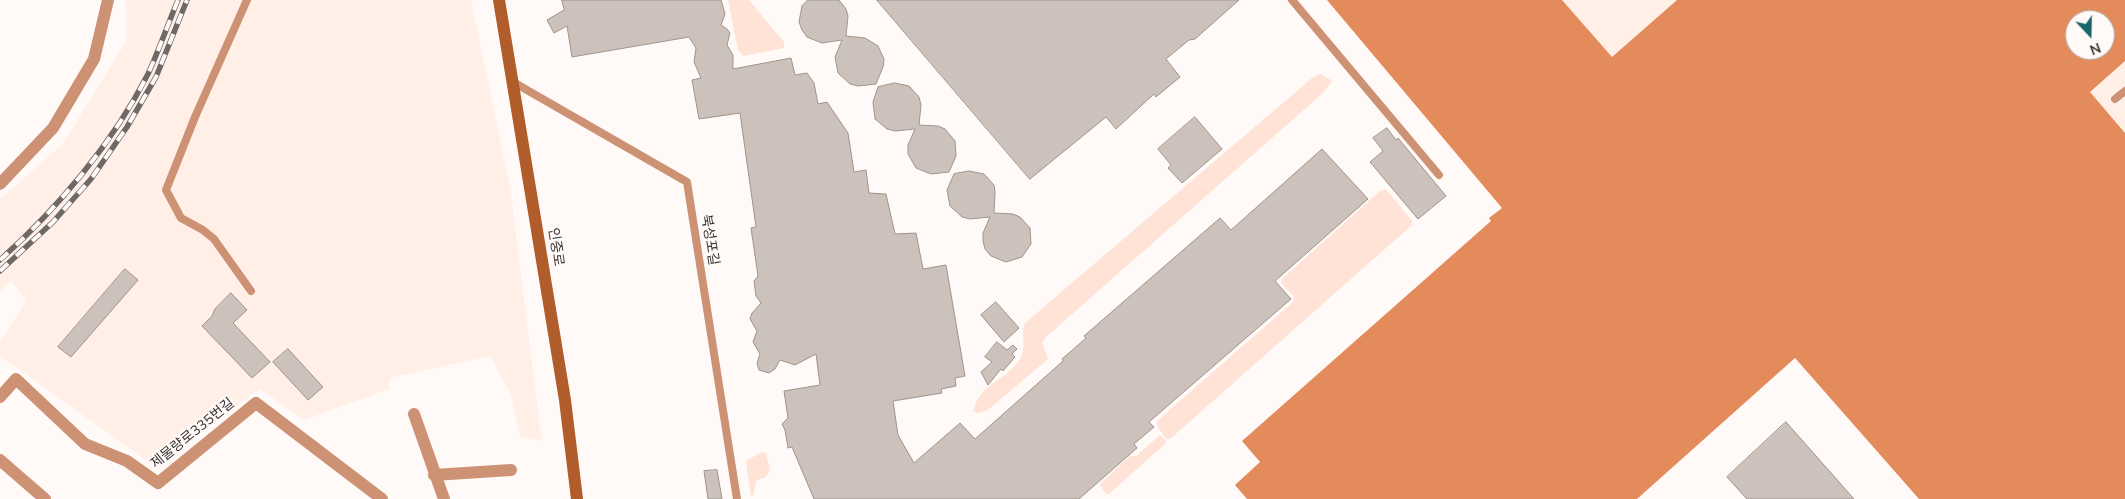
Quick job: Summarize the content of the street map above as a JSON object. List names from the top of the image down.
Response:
{
  "streets": {
    "main road": ["인중로"],
    "street": ["제물량로335번길"],
    "lane": ["북성포길"]
  },
  "crossings": [
    ["북성포길", "인중로"]
  ],
  "north": "bottom"
}
